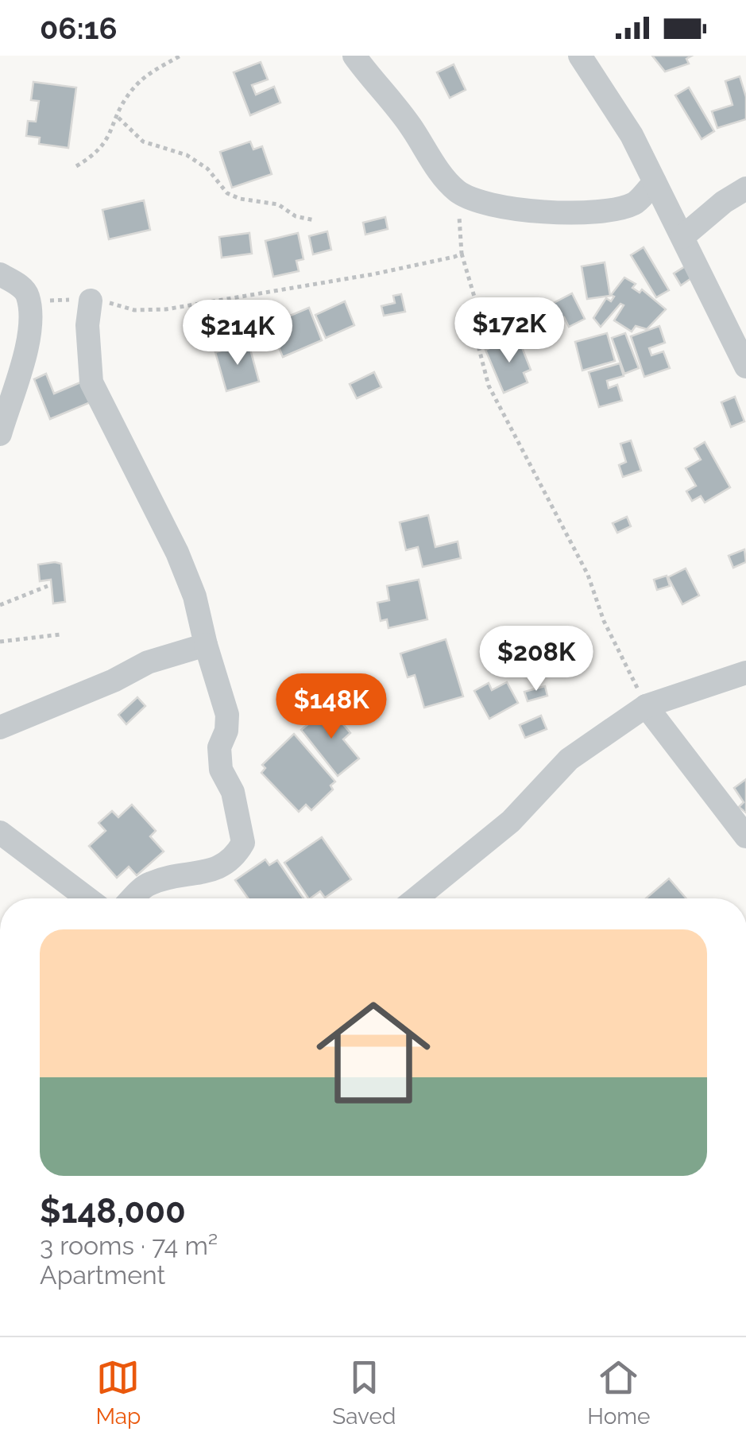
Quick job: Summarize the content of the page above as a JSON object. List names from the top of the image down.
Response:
{
  "page": {
    "status": "06:16",
    "price": [
      "$172K",
      "$214K",
      "$208K",
      "$148K"
    ],
    "list": [
      {
        "name": "$148,000",
        "note": "3 rooms · 74 m² · Apartment"
      }
    ],
    "tabs": ["Map", "Saved", "Home"]
  }
}
